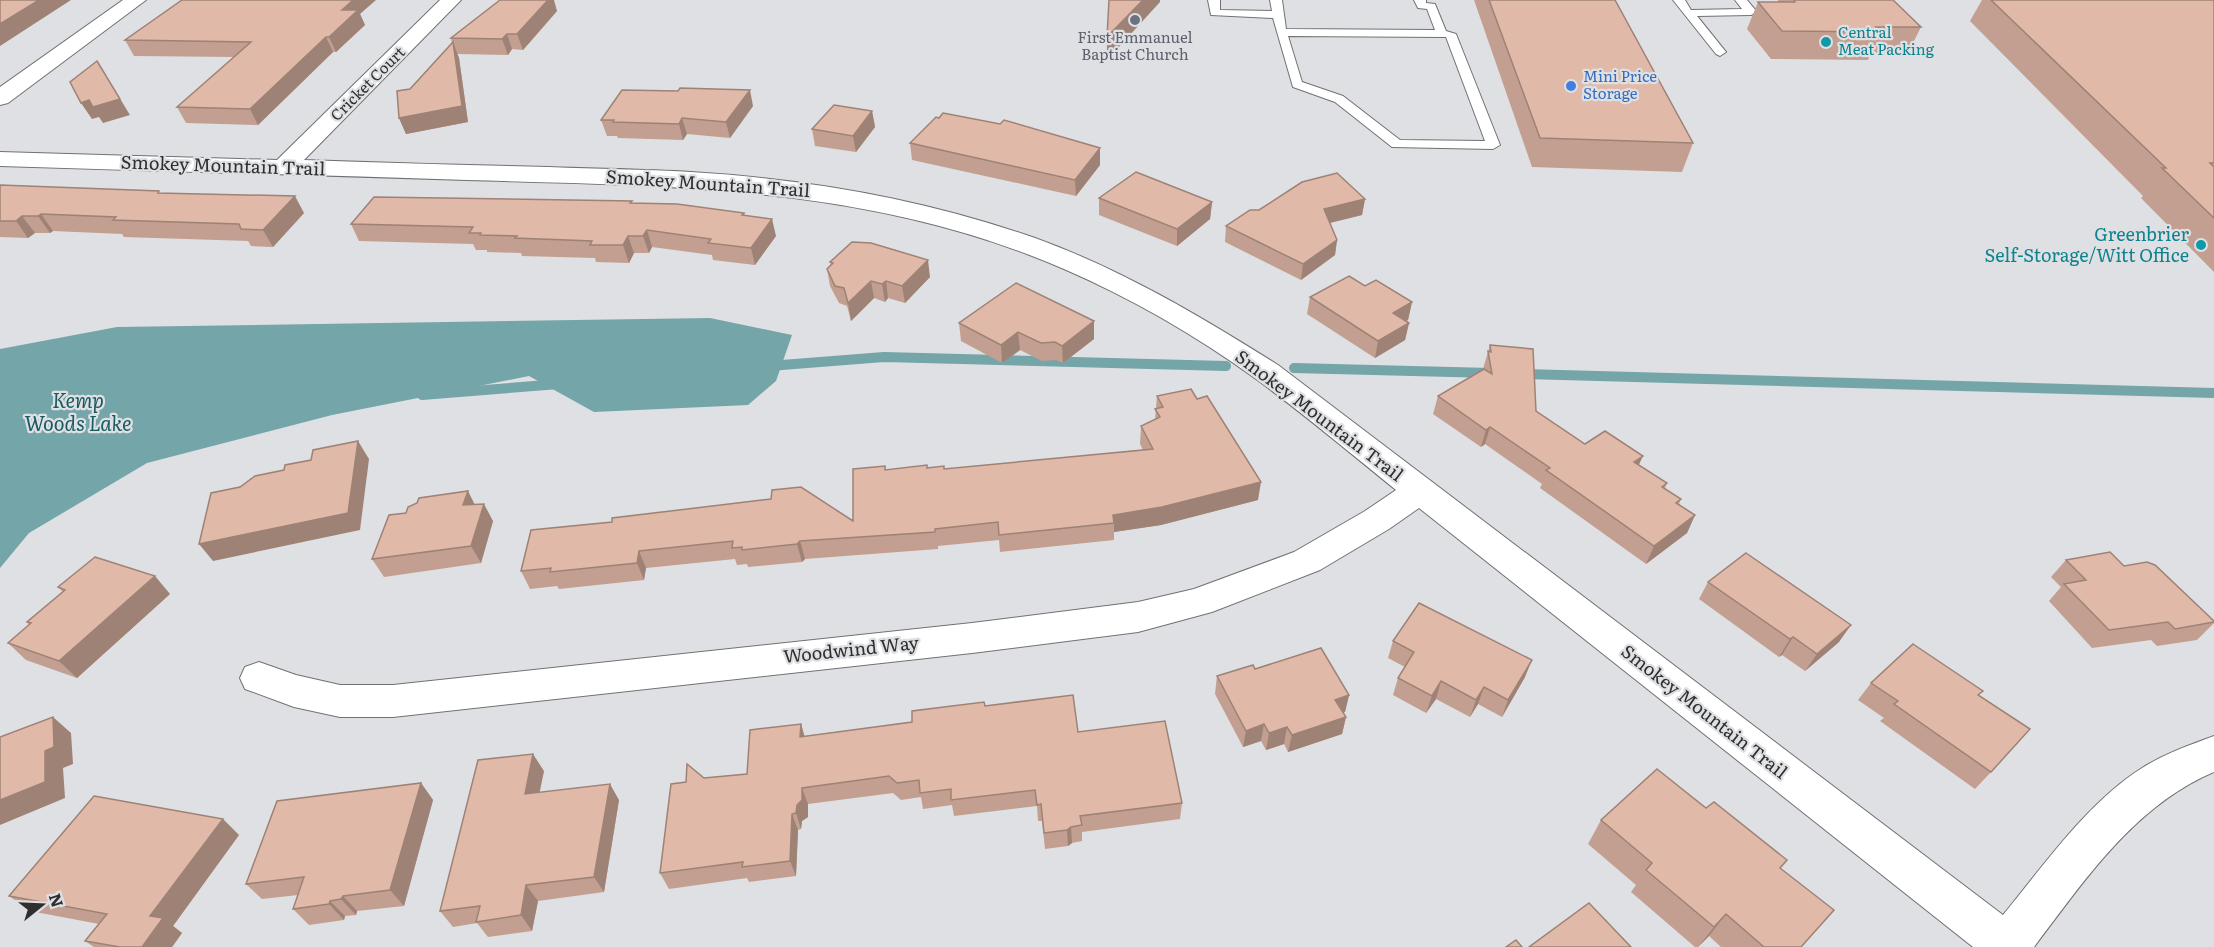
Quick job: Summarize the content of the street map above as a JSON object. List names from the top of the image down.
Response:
{
  "streets": {
    "street": ["Cricket Court", "Smokey Mountain Trail", "Woodwind Way"]
  },
  "crossings": [
    ["Cricket Court", "Smokey Mountain Trail"],
    ["Smokey Mountain Trail", "Woodwind Way"]
  ],
  "water": ["Kemp Woods Lake"],
  "places": [
    "First Emmanuel Baptist Church",
    "Central Meat Packing",
    "Mini Price Storage",
    "Greenbrier Self-Storage/Witt Office"
  ],
  "north": "right"
}
